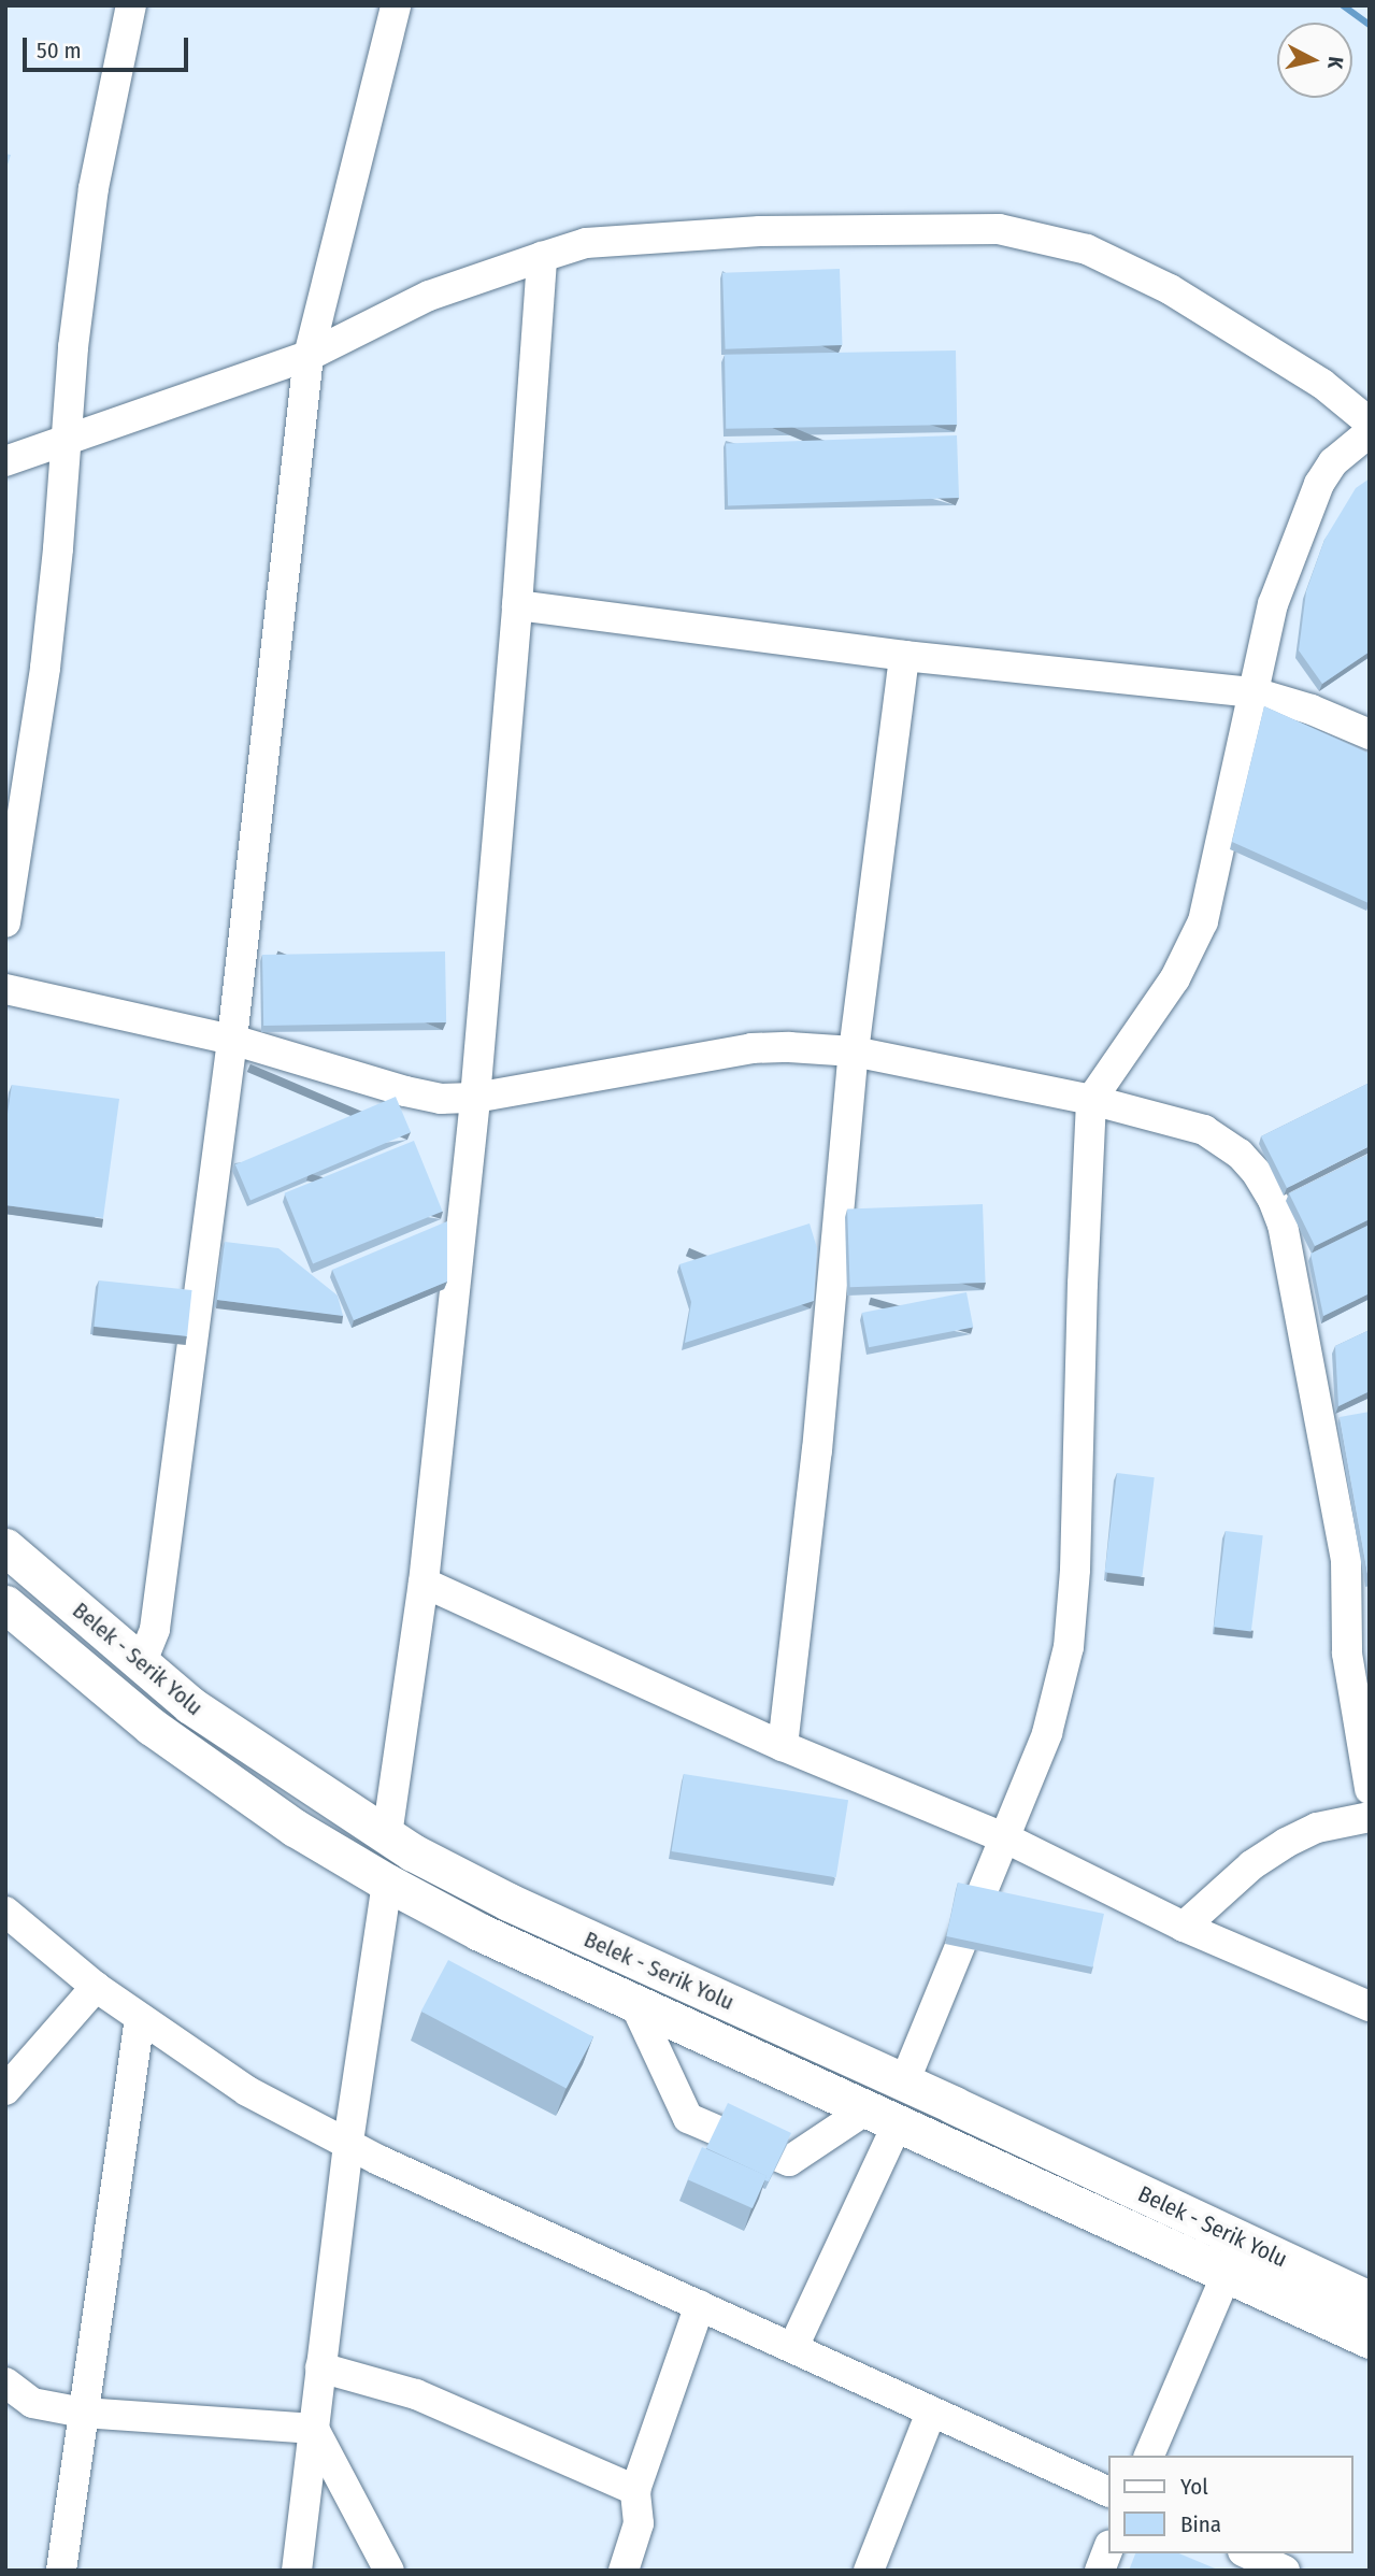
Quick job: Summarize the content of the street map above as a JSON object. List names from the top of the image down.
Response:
{
  "streets": {
    "main road": ["Belek - Serik Yolu"]
  },
  "legend": ["Yol", "Bina"],
  "scale_bar": "50 m",
  "north": "right"
}
